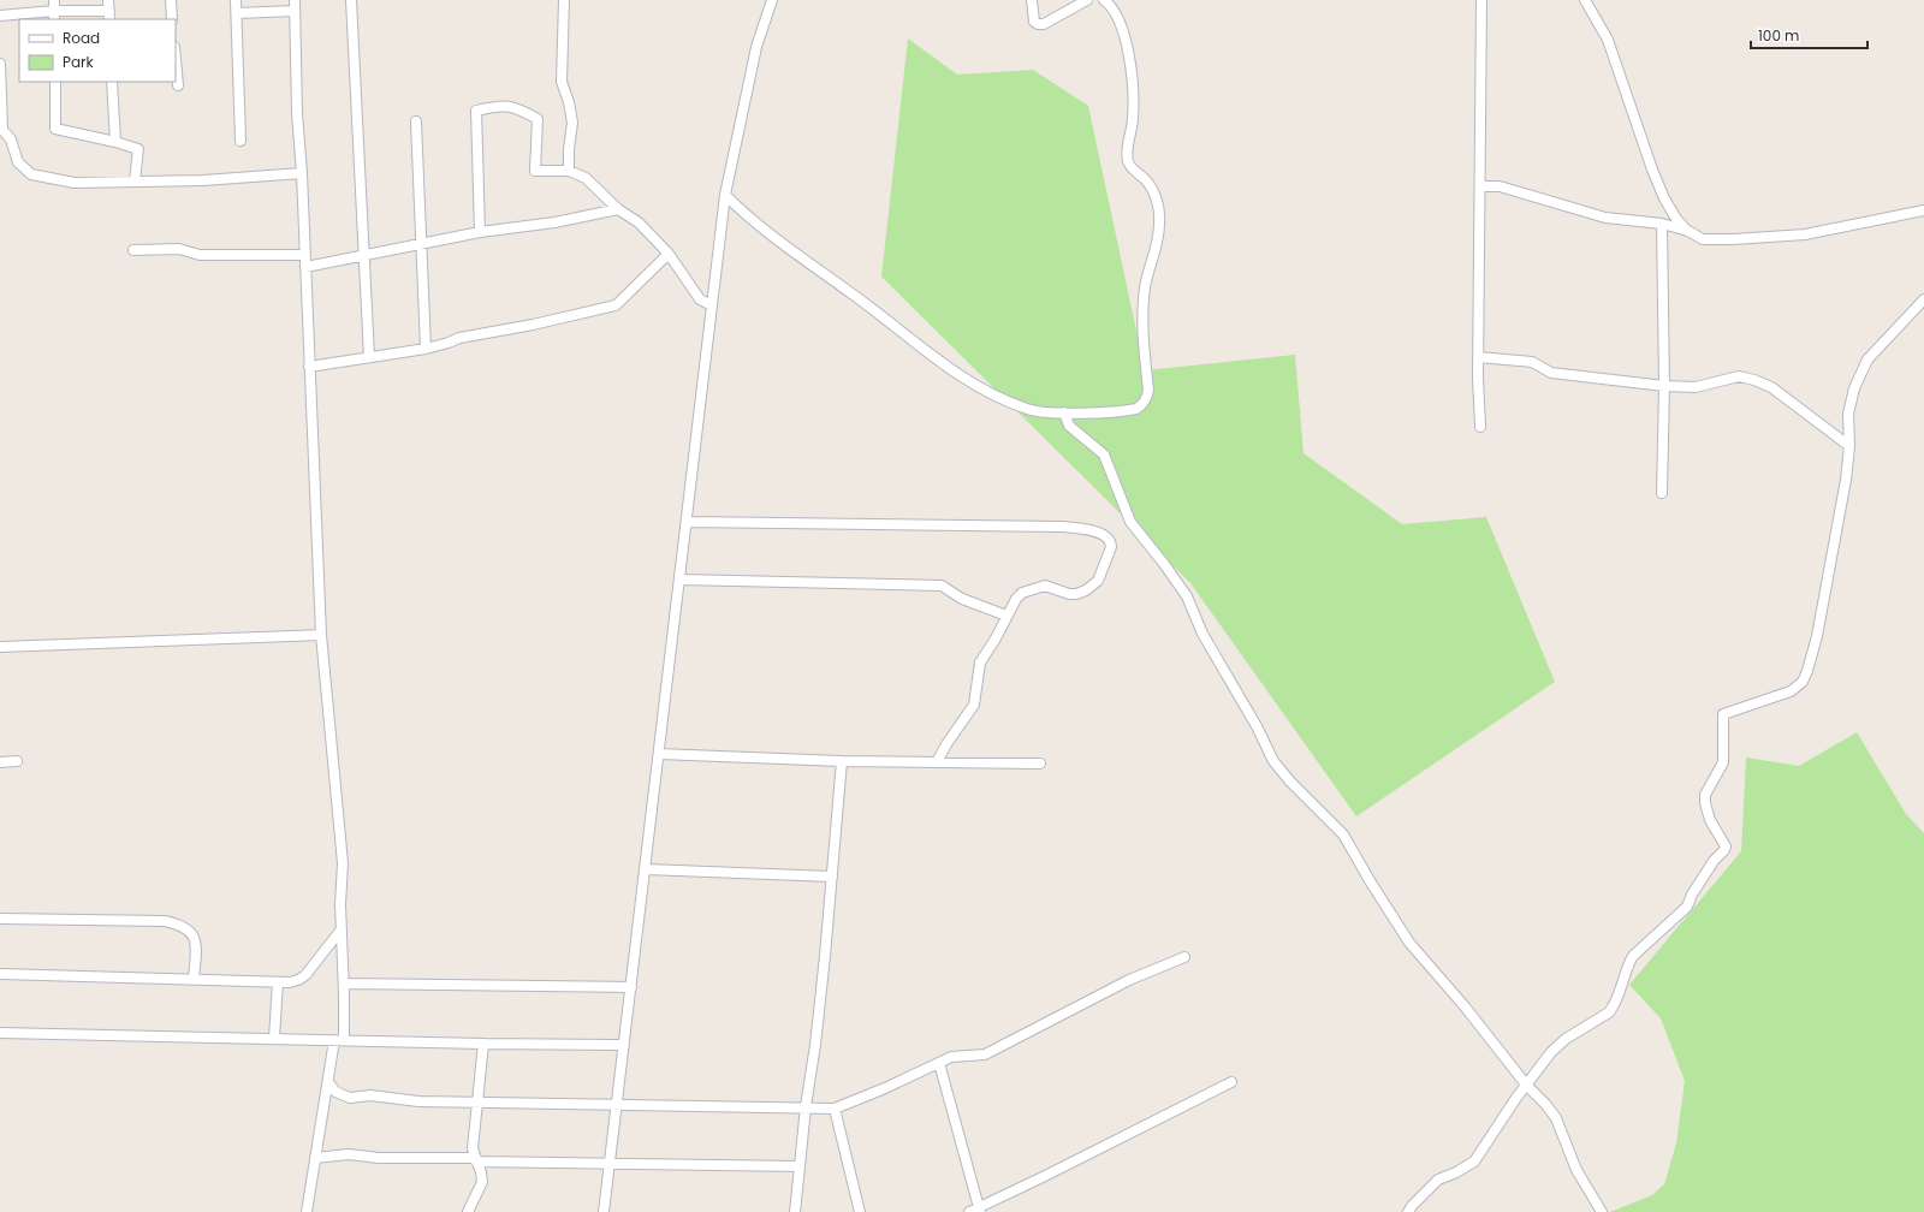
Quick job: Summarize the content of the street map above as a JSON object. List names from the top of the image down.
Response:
{
  "legend": ["Road", "Park"],
  "scale_bar": "100 m"
}
